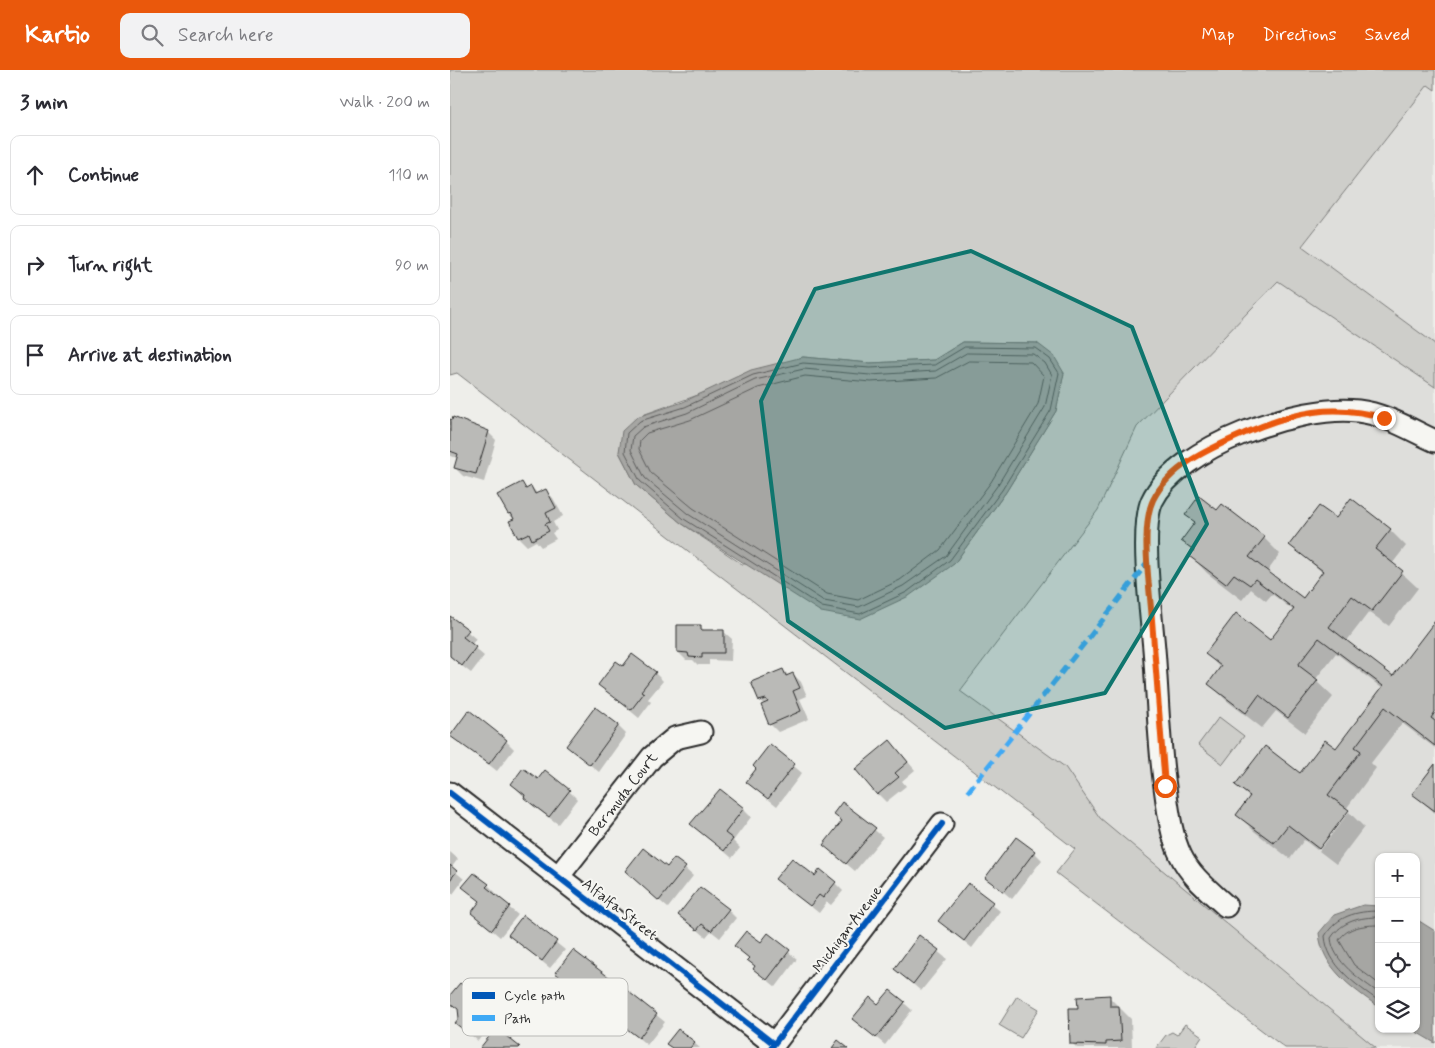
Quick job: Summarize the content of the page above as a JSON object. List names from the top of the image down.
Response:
{
  "streets": {
    "street": ["Bermuda Court", "Alfalfa Street", "Michigan Avenue"]
  },
  "crossings": [
    ["Bermuda Court", "Alfalfa Street"],
    ["Alfalfa Street", "Michigan Avenue"]
  ],
  "legend": ["Cycle path", "Path"],
  "page": {
    "header": "Kartio",
    "search": "Search here",
    "nav": ["Map", "Directions", "Saved"],
    "heading": ["3 min", "Walk · 200 m"],
    "list": [
      ["Continue", "110 m"],
      ["Turn right", "90 m"],
      "Arrive at destination"
    ],
    "map_buttons": ["+", "−"]
  }
}
